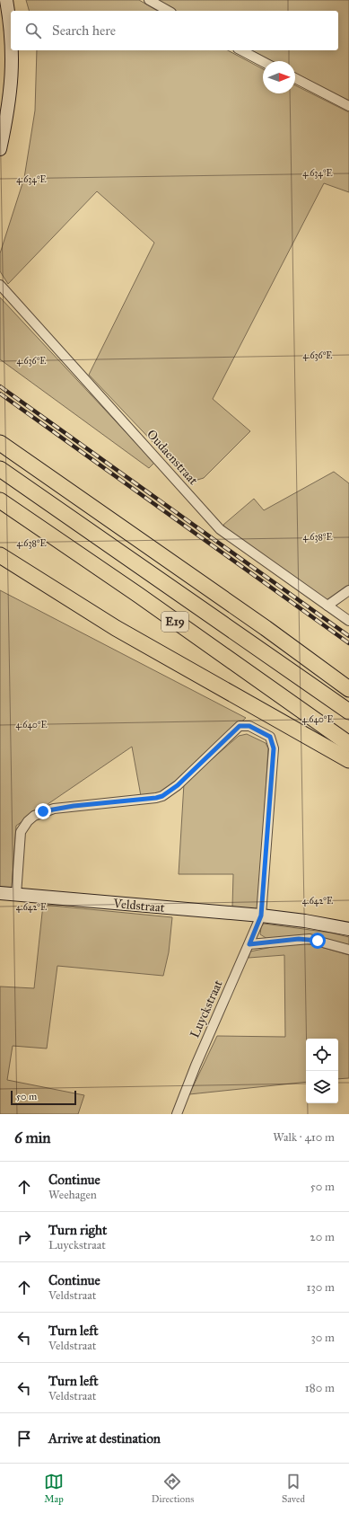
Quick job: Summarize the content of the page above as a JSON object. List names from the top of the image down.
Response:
{
  "streets": {
    "highway": ["E19"],
    "street": ["Oudaenstraat", "Veldstraat", "Luyckstraat"]
  },
  "crossings": [
    ["Veldstraat", "Luyckstraat"]
  ],
  "scale_bar": "50 m",
  "north": "right",
  "page": {
    "search": "Search here",
    "scale": "50 m",
    "heading": ["6 min", "Walk · 410 m"],
    "list": [
      ["Continue", "Weehagen", "50 m"],
      ["Turn right", "Luyckstraat", "20 m"],
      ["Continue", "Veldstraat", "130 m"],
      ["Turn left", "Veldstraat", "30 m"],
      ["Turn left", "Veldstraat", "180 m"],
      "Arrive at destination"
    ],
    "nav": ["Map", "Directions", "Saved"]
  },
  "coordinates": [
    "4.634°E",
    "4.636°E",
    "4.638°E",
    "4.640°E",
    "4.642°E"
  ]
}
